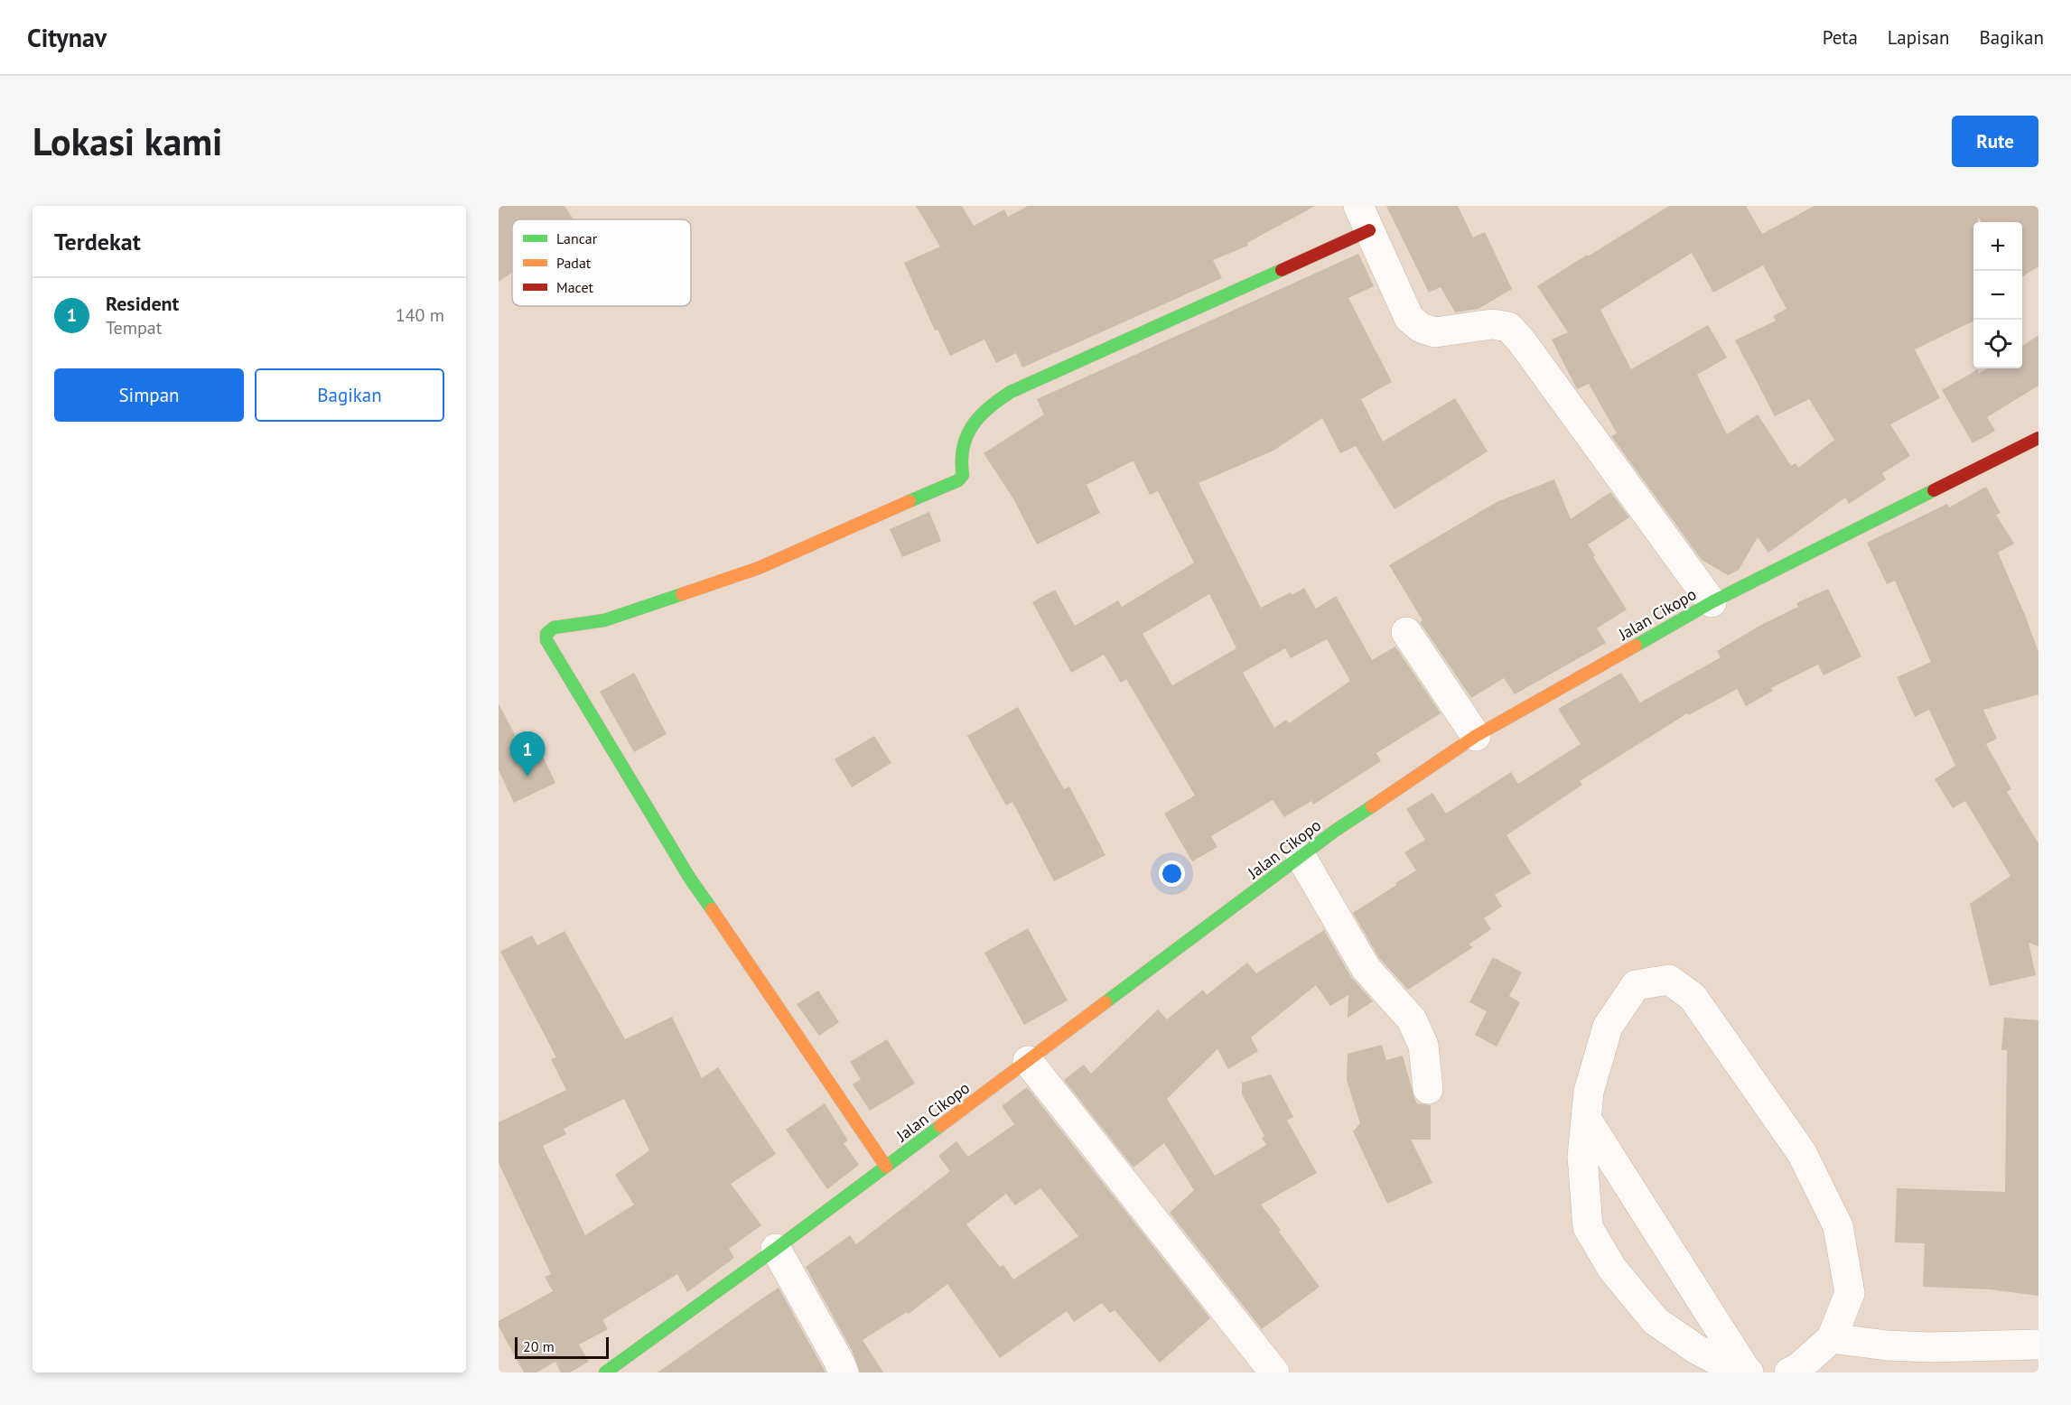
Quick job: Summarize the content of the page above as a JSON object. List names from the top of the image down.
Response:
{
  "streets": {
    "street": ["Jalan Cikopo"]
  },
  "legend": ["Lancar", "Padat", "Macet"],
  "scale_bar": "20 m",
  "page": {
    "header": "Citynav",
    "nav": ["Peta", "Lapisan", "Bagikan"],
    "buttons": [
      "Rute",
      ["Simpan", "Bagikan"]
    ],
    "title": "Lokasi kami",
    "heading": "Terdekat",
    "map_buttons": ["+", "−"],
    "list": [
      {
        "mark": "1",
        "name": "Resident",
        "note": "Tempat",
        "value": "140 m"
      }
    ],
    "pins": "1",
    "scale": "20 m"
  }
}
